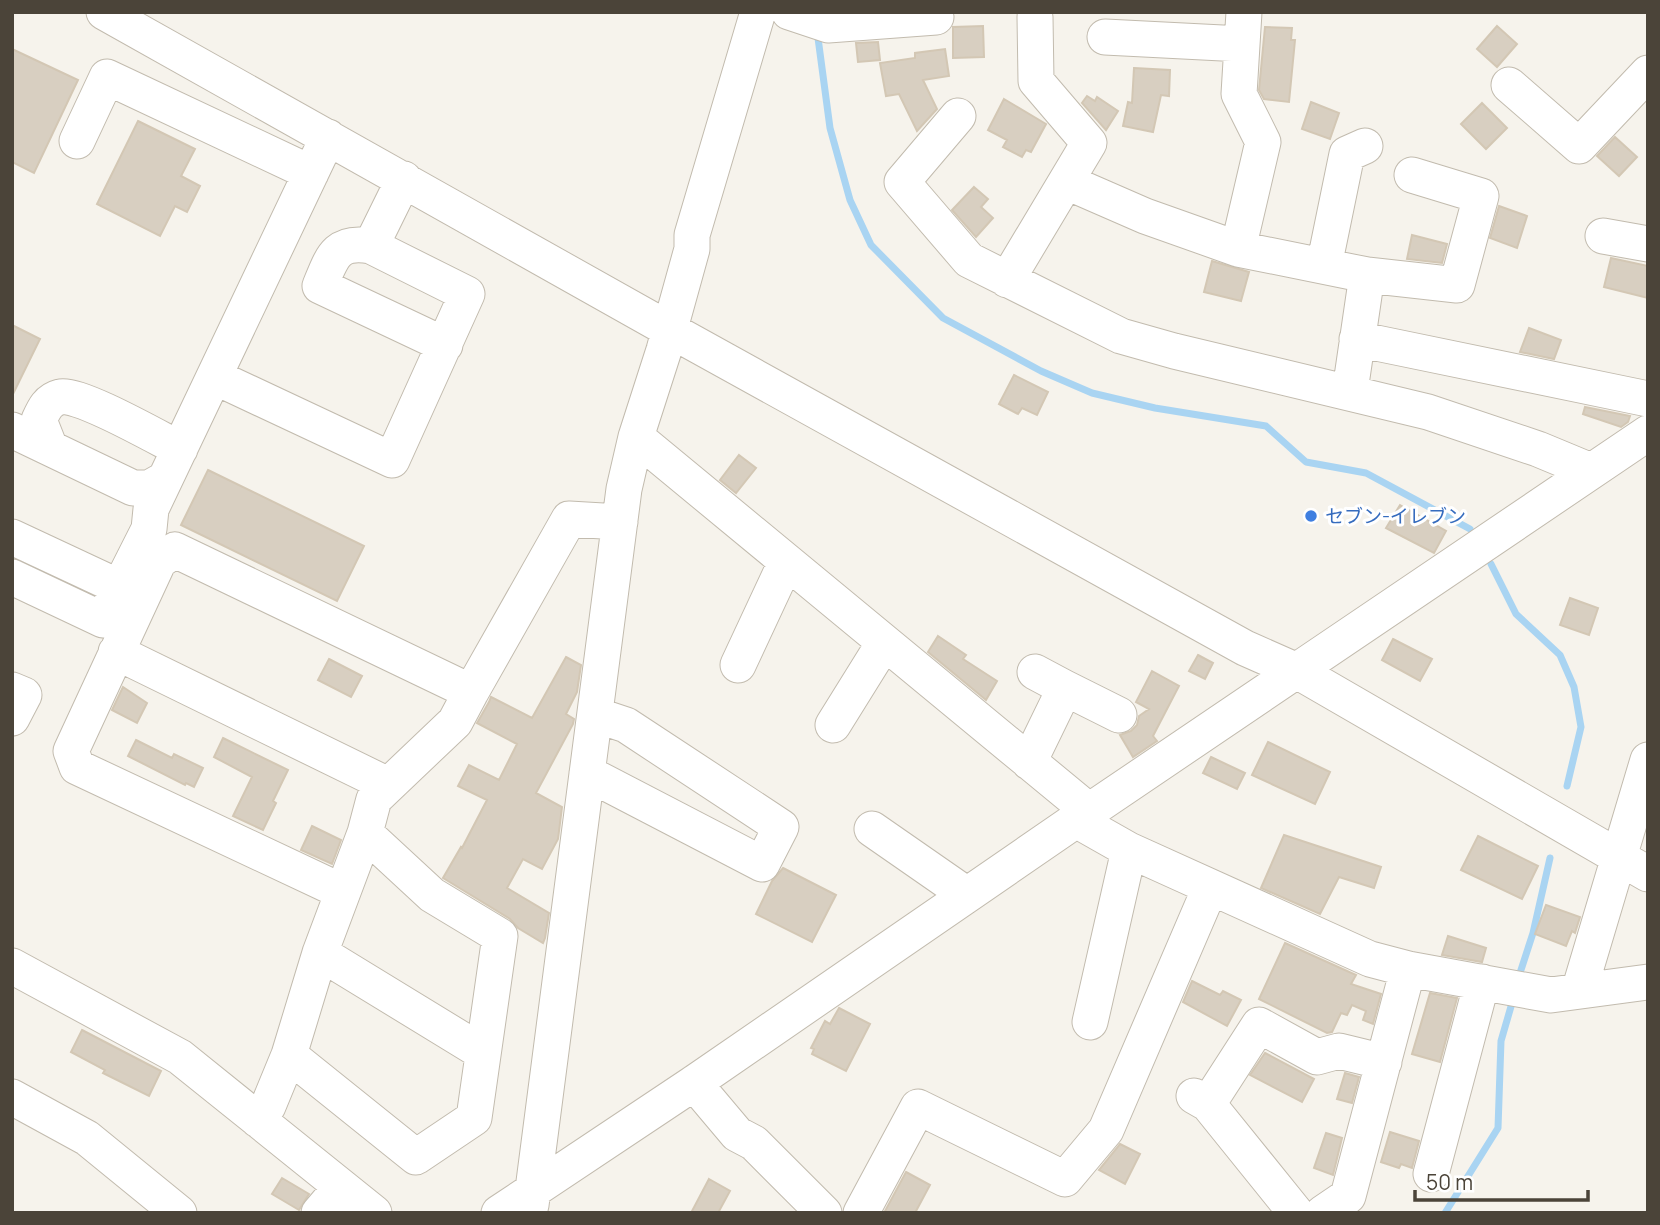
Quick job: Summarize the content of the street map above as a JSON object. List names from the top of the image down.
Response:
{
  "places": ["セブン-イレブン"],
  "scale_bar": "50 m"
}
